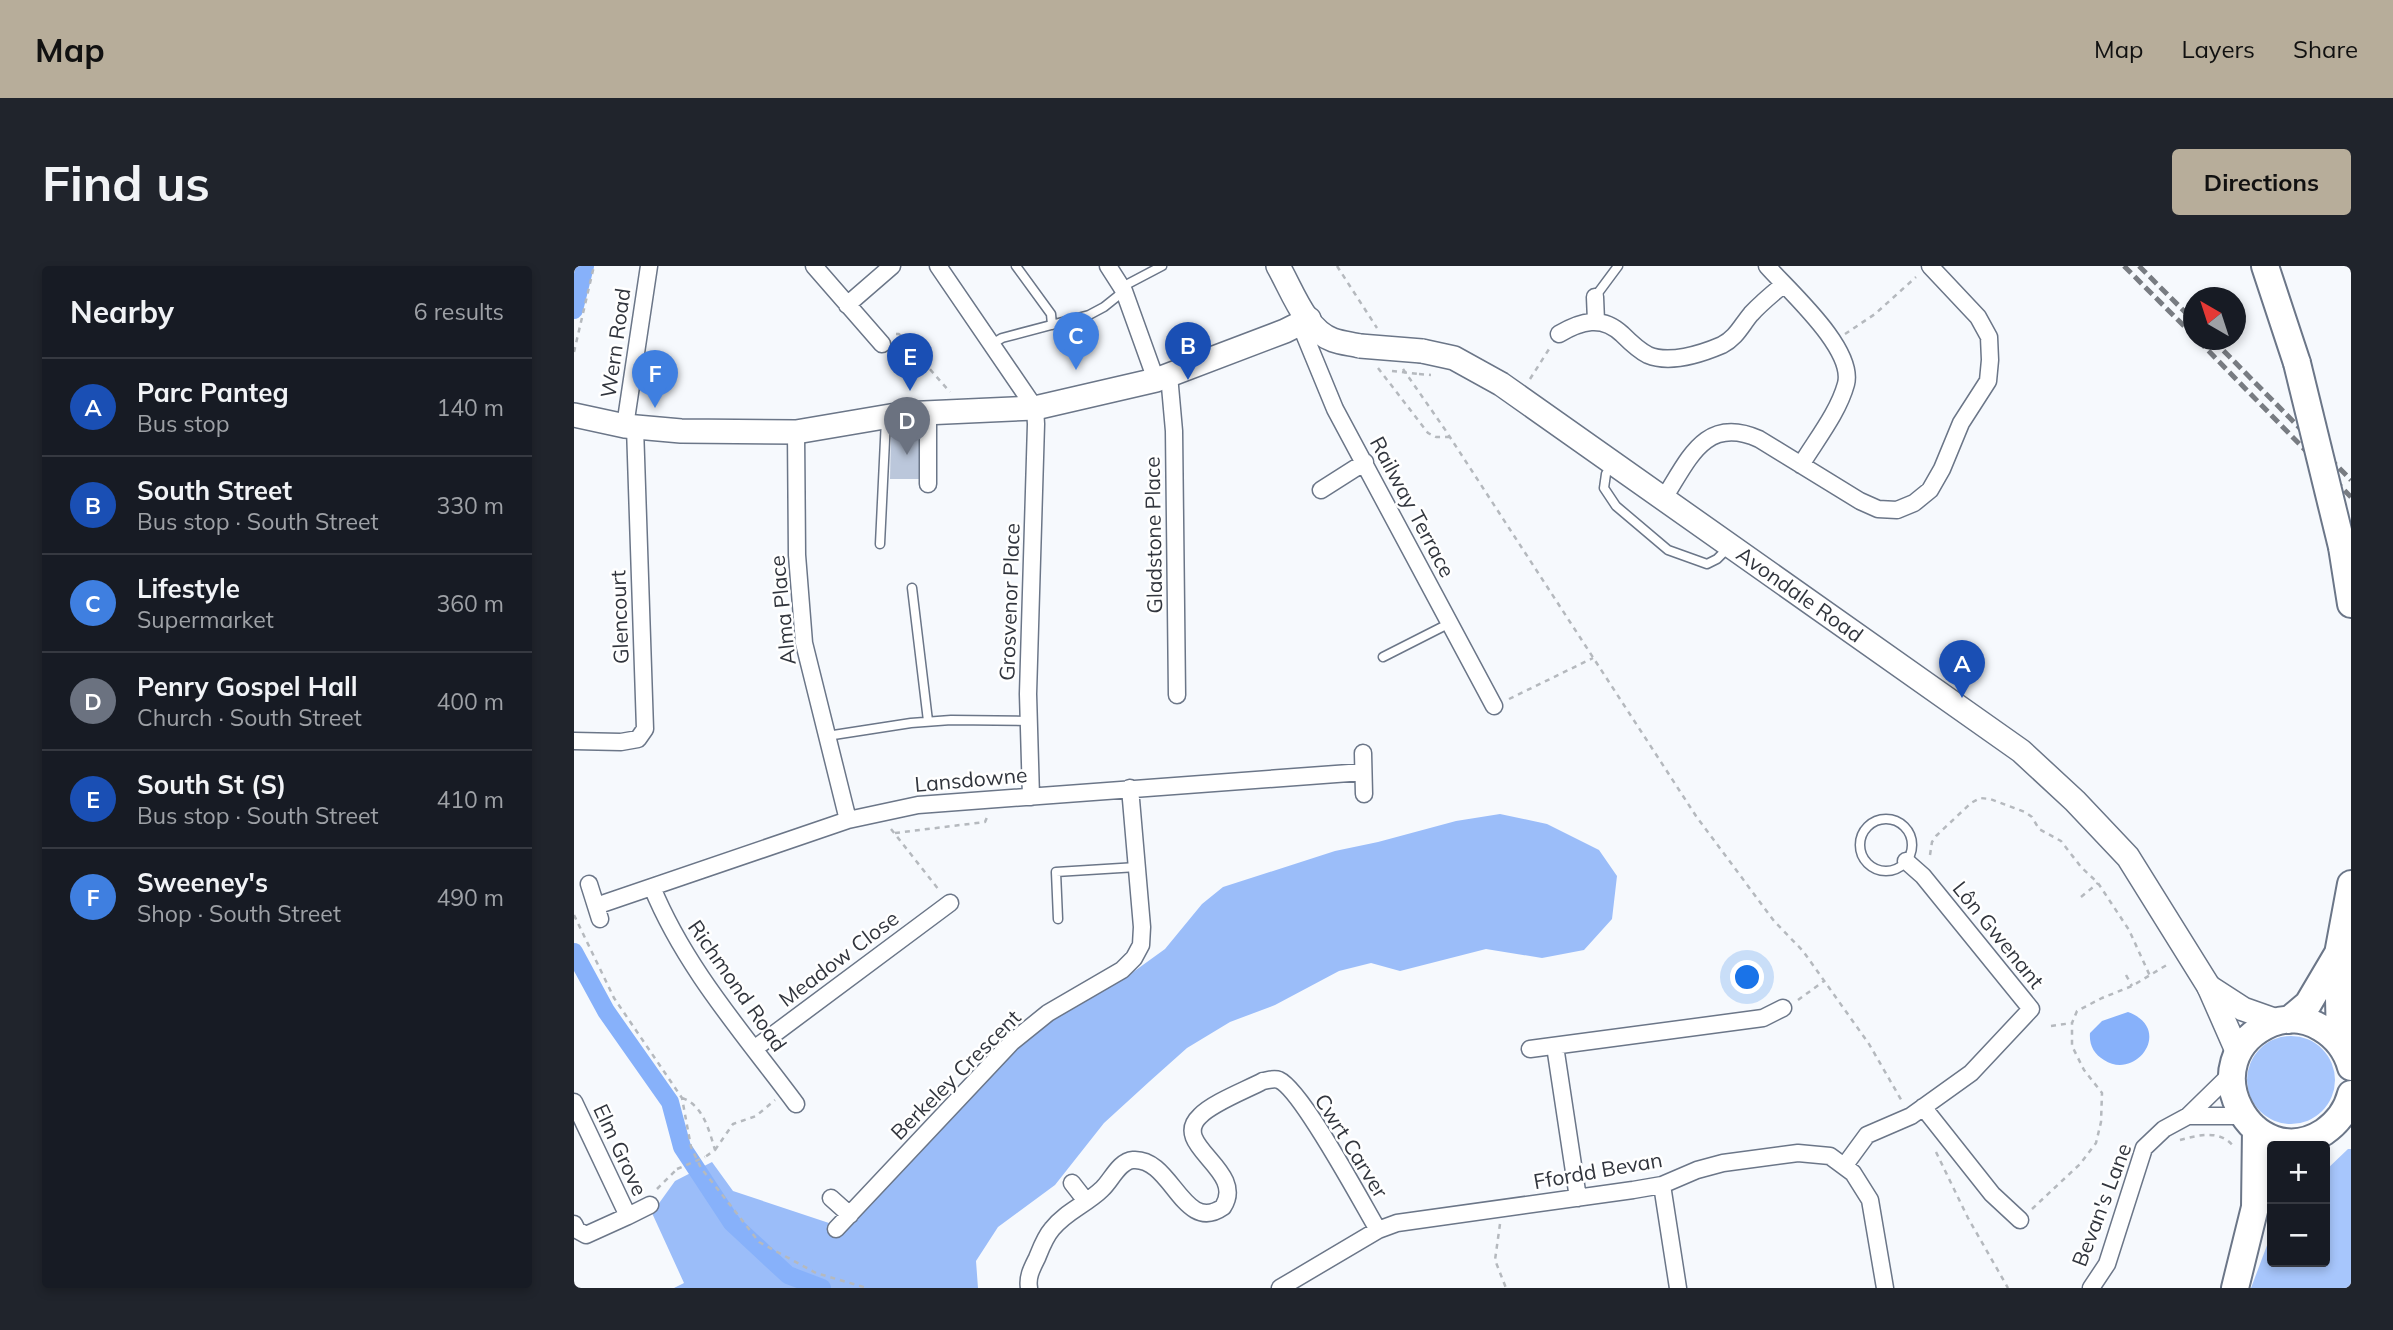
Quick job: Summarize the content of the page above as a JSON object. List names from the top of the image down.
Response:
{
  "streets": {
    "street": [
      "Wern Road",
      "Railway Terrace",
      "Gladstone Place",
      "Avondale Road",
      "Grosvenor Place",
      "Alma Place",
      "Glencourt",
      "Lansdowne",
      "Lôn Gwenant",
      "Meadow Close",
      "Richmond Road",
      "Berkeley Crescent",
      "Cwrt Carver",
      "Elm Grove",
      "Ffordd Bevan",
      "Bevan's Lane"
    ]
  },
  "crossings": [
    ["Wern Road", "Glencourt"],
    ["Railway Terrace", "Avondale Road"],
    ["Avondale Road", "Bevan's Lane"],
    ["Grosvenor Place", "Lansdowne"],
    ["Alma Place", "Lansdowne"],
    ["Lansdowne", "Richmond Road"],
    ["Lansdowne", "Berkeley Crescent"],
    ["Lôn Gwenant", "Ffordd Bevan"],
    ["Meadow Close", "Richmond Road"],
    ["Cwrt Carver", "Ffordd Bevan"]
  ],
  "north": "top left",
  "page": {
    "header": "Map",
    "nav": ["Map", "Layers", "Share"],
    "buttons": "Directions",
    "title": "Find us",
    "heading": ["Nearby", "6 results"],
    "pins": [
      "C",
      "B",
      "E",
      "F",
      "D",
      "A"
    ],
    "list": [
      {
        "mark": "A",
        "name": "Parc Panteg",
        "note": "Bus stop",
        "value": "140 m"
      },
      {
        "mark": "B",
        "name": "South Street",
        "note": "Bus stop · South Street",
        "value": "330 m"
      },
      {
        "mark": "C",
        "name": "Lifestyle",
        "note": "Supermarket",
        "value": "360 m"
      },
      {
        "mark": "D",
        "name": "Penry Gospel Hall",
        "note": "Church · South Street",
        "value": "400 m"
      },
      {
        "mark": "E",
        "name": "South St (S)",
        "note": "Bus stop · South Street",
        "value": "410 m"
      },
      {
        "mark": "F",
        "name": "Sweeney's",
        "note": "Shop · South Street",
        "value": "490 m"
      }
    ],
    "map_buttons": ["+", "−"]
  }
}
